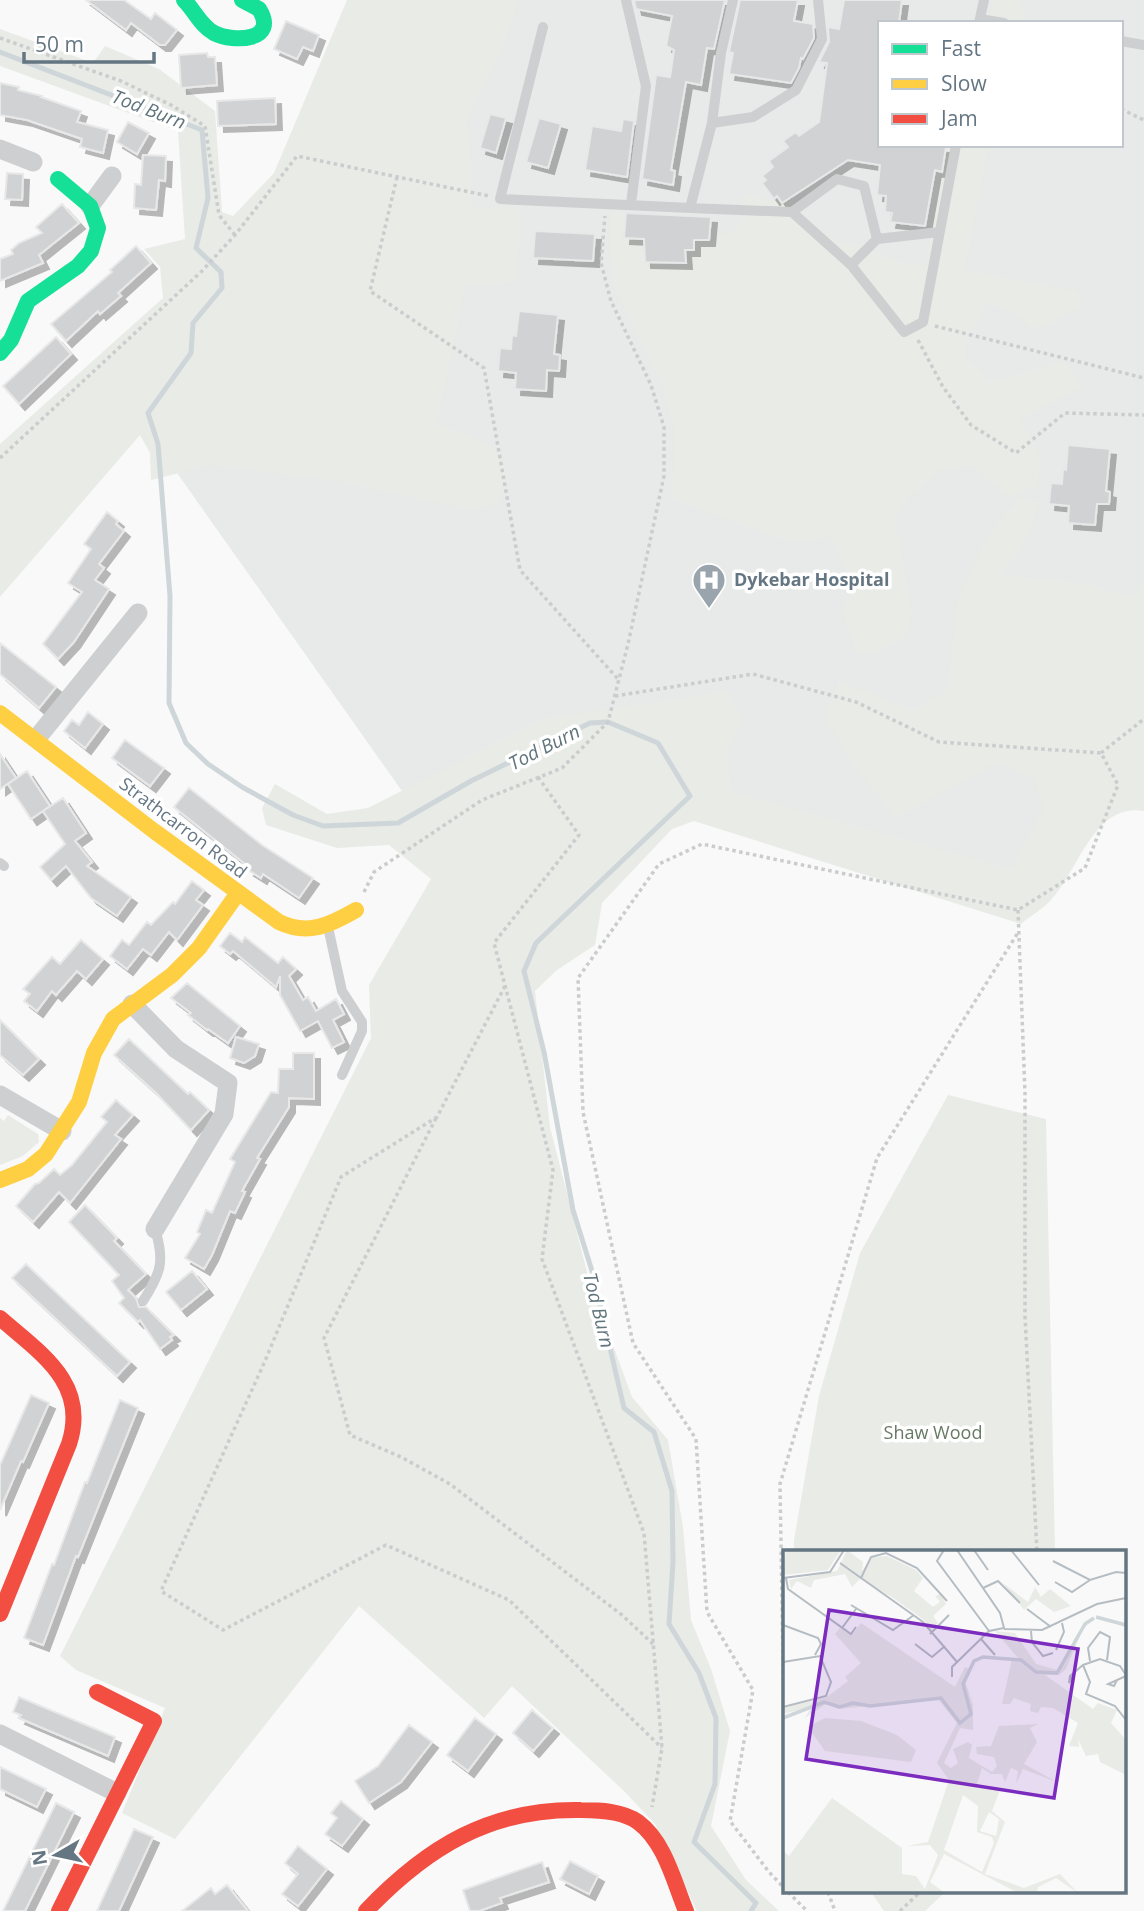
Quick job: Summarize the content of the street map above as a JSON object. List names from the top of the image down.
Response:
{
  "streets": {
    "street": ["Strathcarron Road"]
  },
  "water": ["Tod Burn"],
  "parks": ["Shaw Wood"],
  "places": {
    "hospital": ["Dykebar Hospital"]
  },
  "legend": ["Fast", "Slow", "Jam"],
  "scale_bar": "50 m",
  "north": "left"
}
